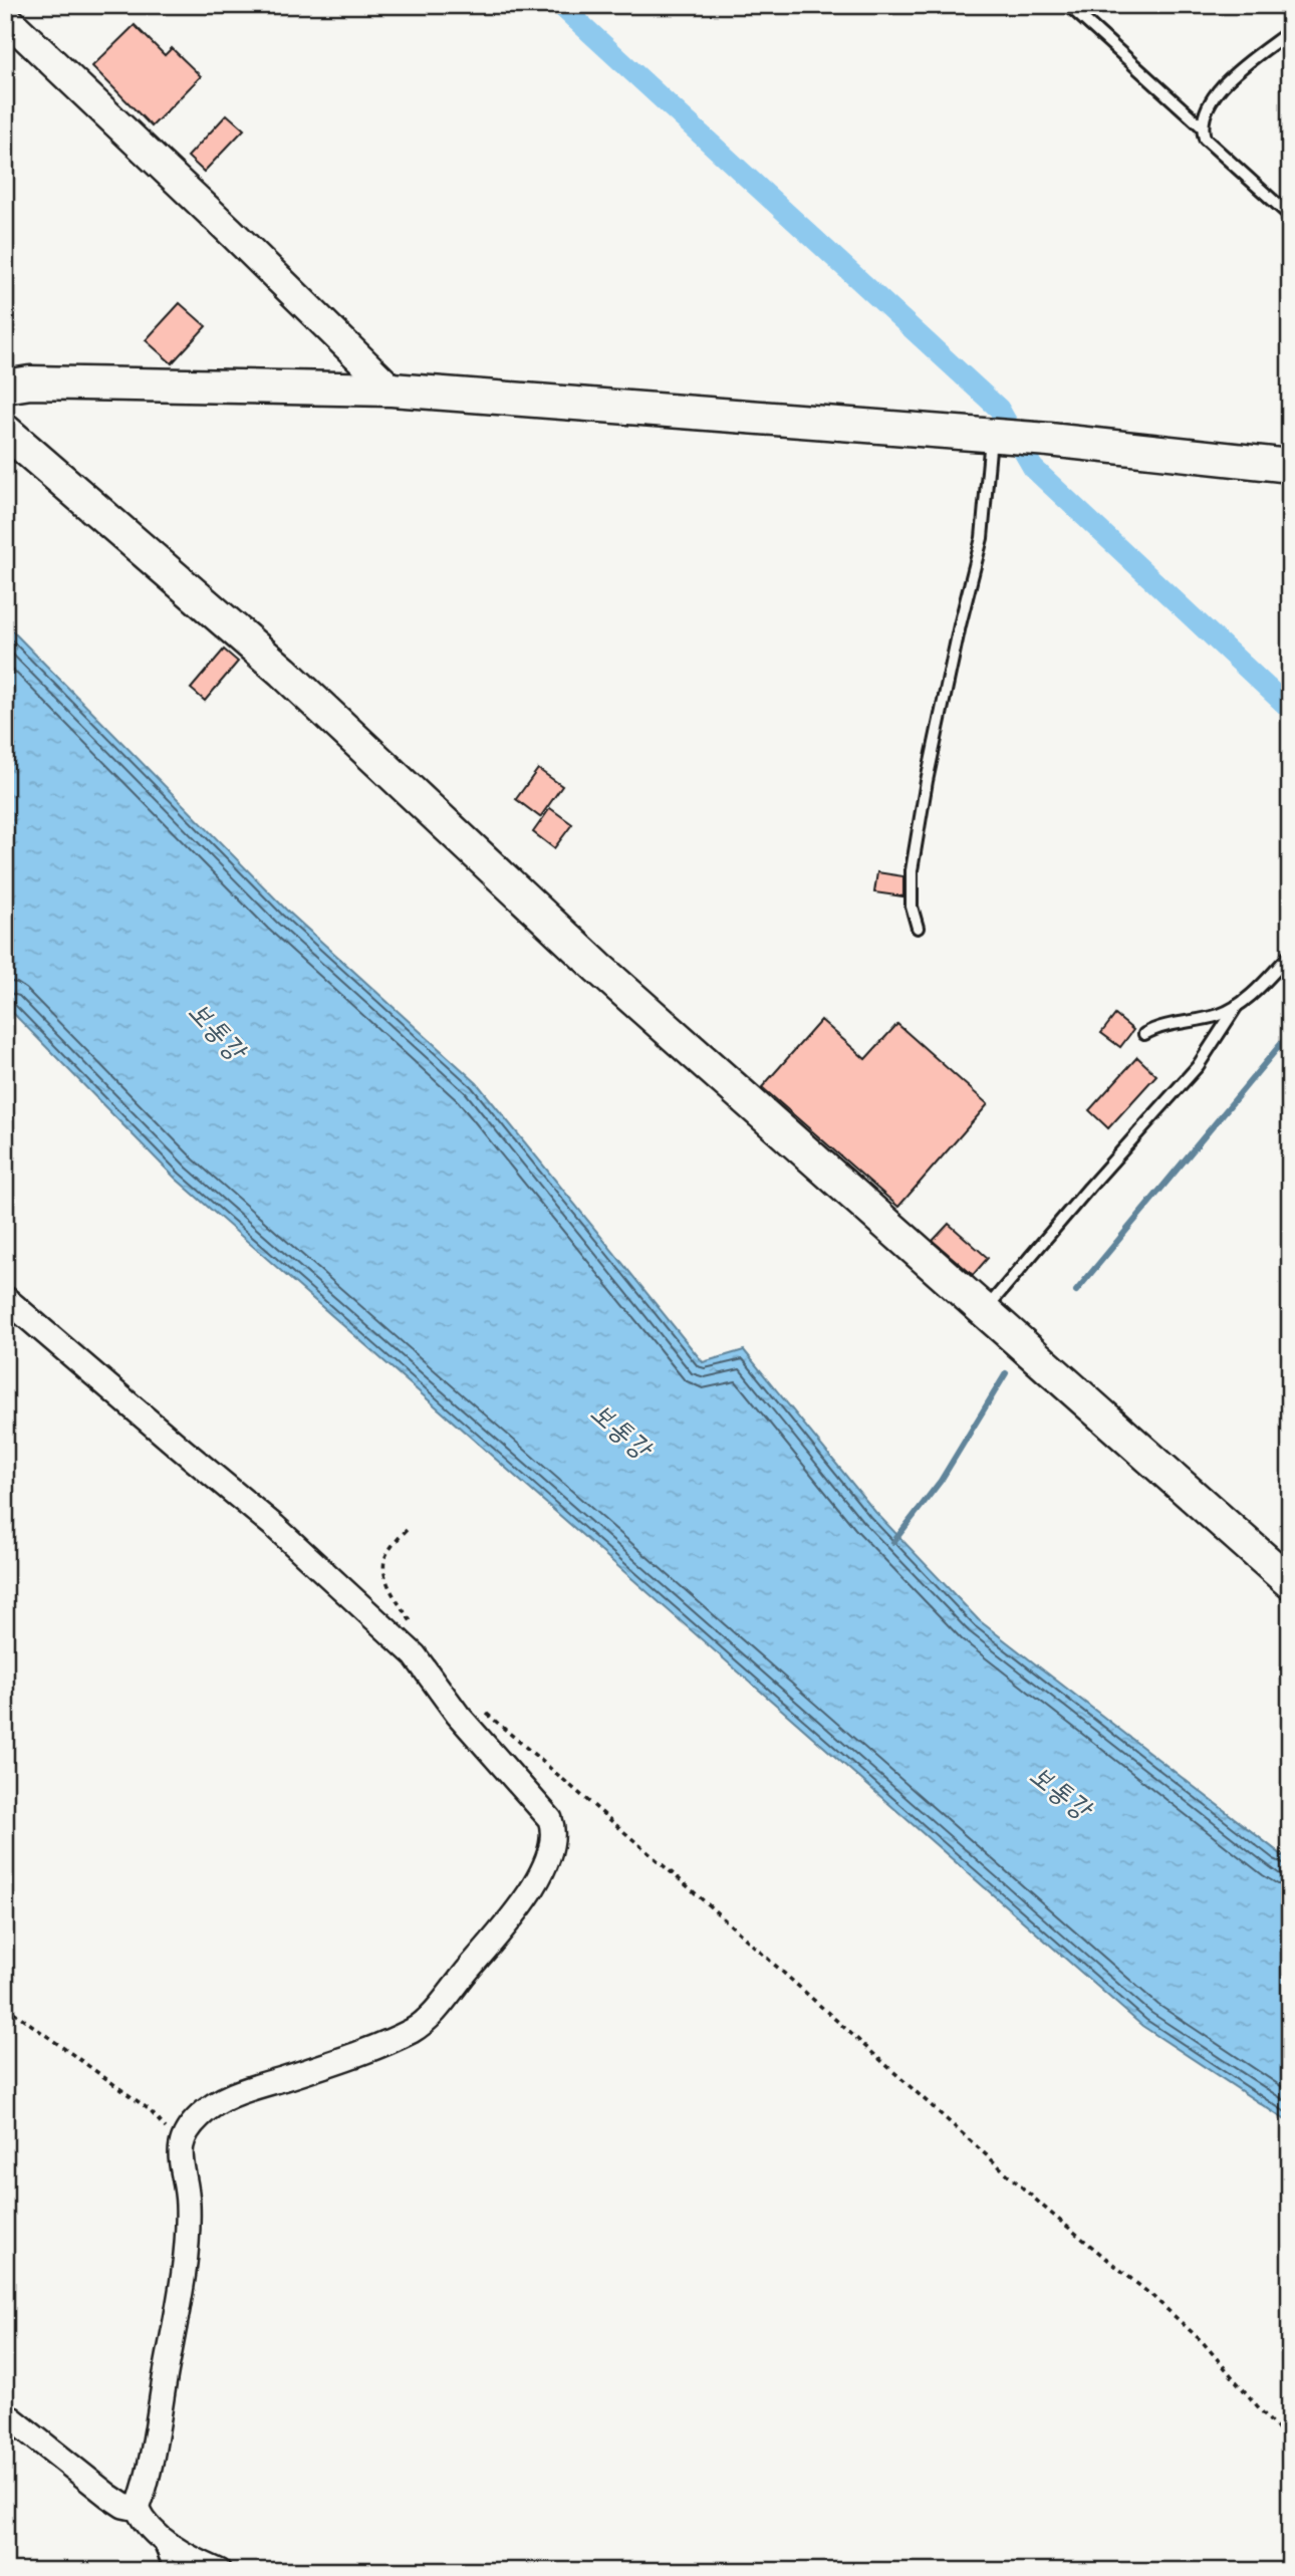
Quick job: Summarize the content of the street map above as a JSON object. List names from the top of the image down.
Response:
{
  "water": ["보통강"]
}
